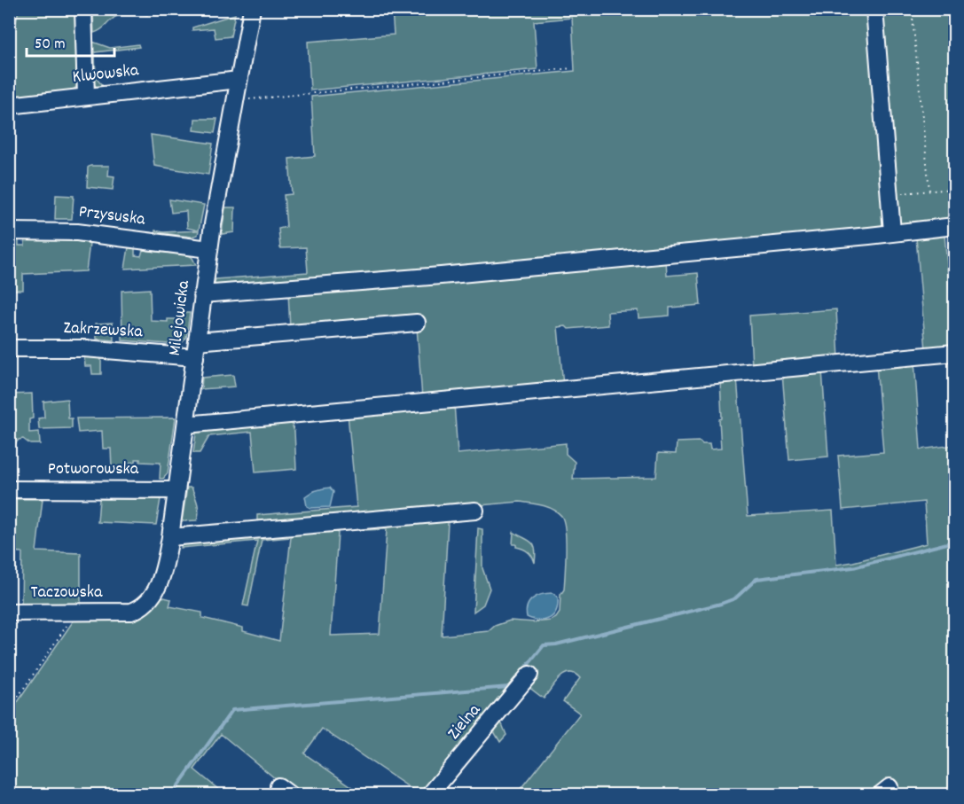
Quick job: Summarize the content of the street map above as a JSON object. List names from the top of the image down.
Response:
{
  "streets": {
    "street": [
      "Klwowska",
      "Przysuska",
      "Milejowicka",
      "Zakrzewska",
      "Potworowska",
      "Taczowska",
      "Zielna"
    ]
  },
  "crossings": [
    ["Klwowska", "Milejowicka"],
    ["Przysuska", "Milejowicka"],
    ["Milejowicka", "Zakrzewska"],
    ["Milejowicka", "Potworowska"],
    ["Milejowicka", "Taczowska"]
  ],
  "scale_bar": "50 m"
}
